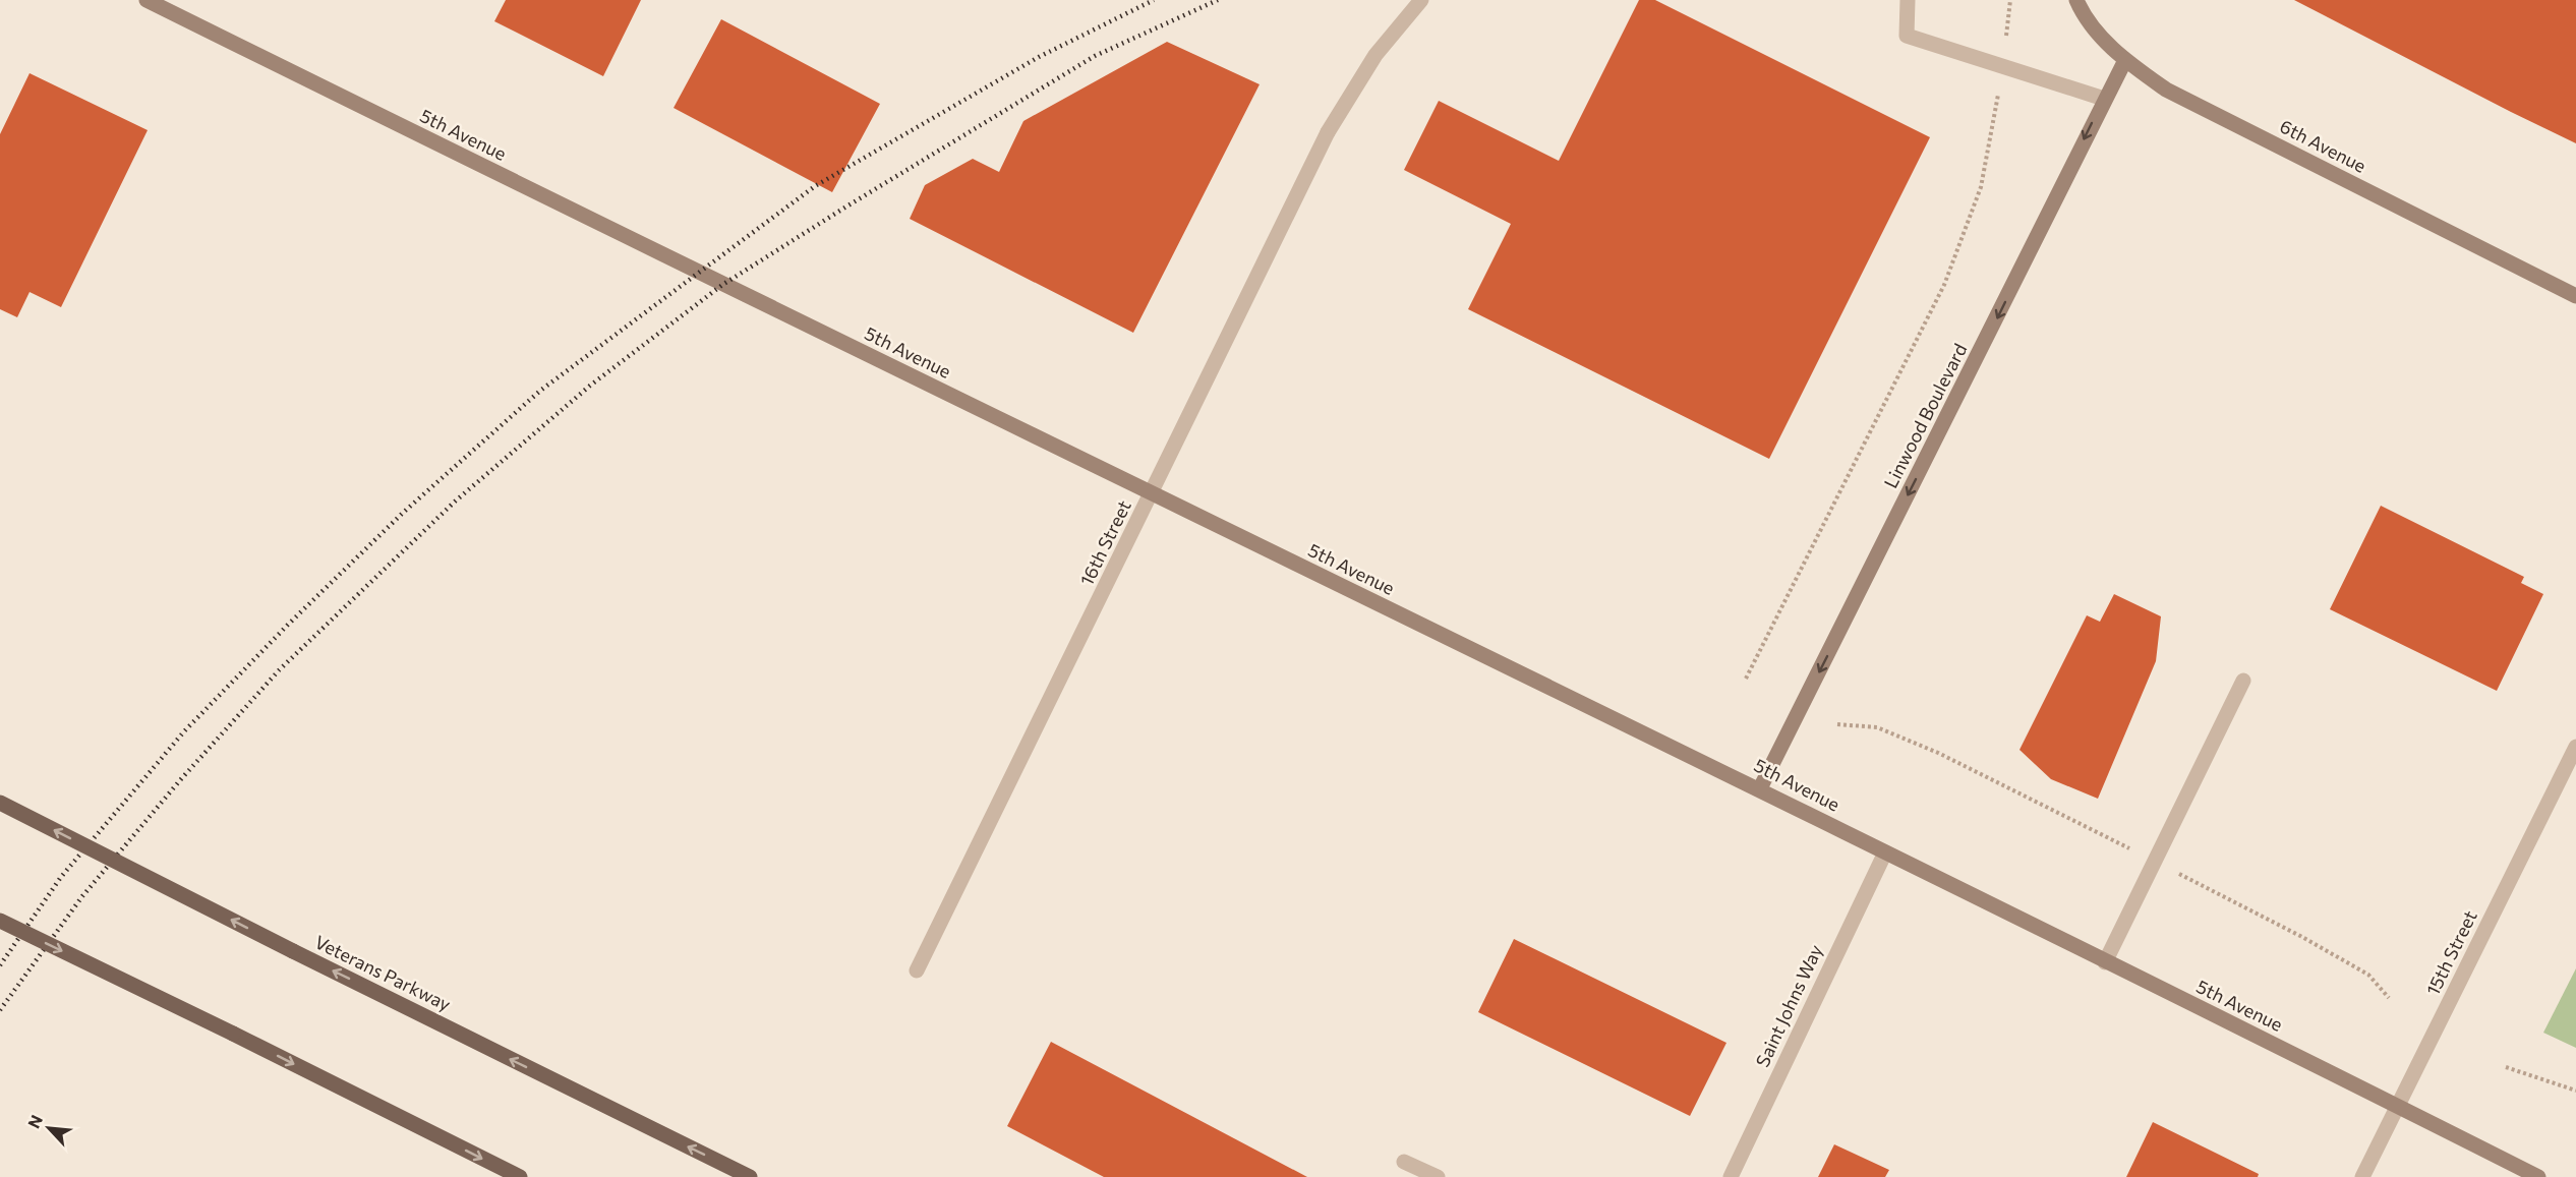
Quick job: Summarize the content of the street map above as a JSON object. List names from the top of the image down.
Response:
{
  "streets": {
    "main road": ["Veterans Parkway"],
    "street": [
      "5th Avenue",
      "6th Avenue",
      "Linwood Boulevard",
      "16th Street",
      "15th Street",
      "Saint Johns Way"
    ]
  },
  "crossings": [
    ["5th Avenue", "Linwood Boulevard"],
    ["5th Avenue", "16th Street"],
    ["5th Avenue", "15th Street"],
    ["5th Avenue", "Saint Johns Way"],
    ["6th Avenue", "Linwood Boulevard"]
  ],
  "one_way": ["Linwood Boulevard"],
  "north": "top left"
}
